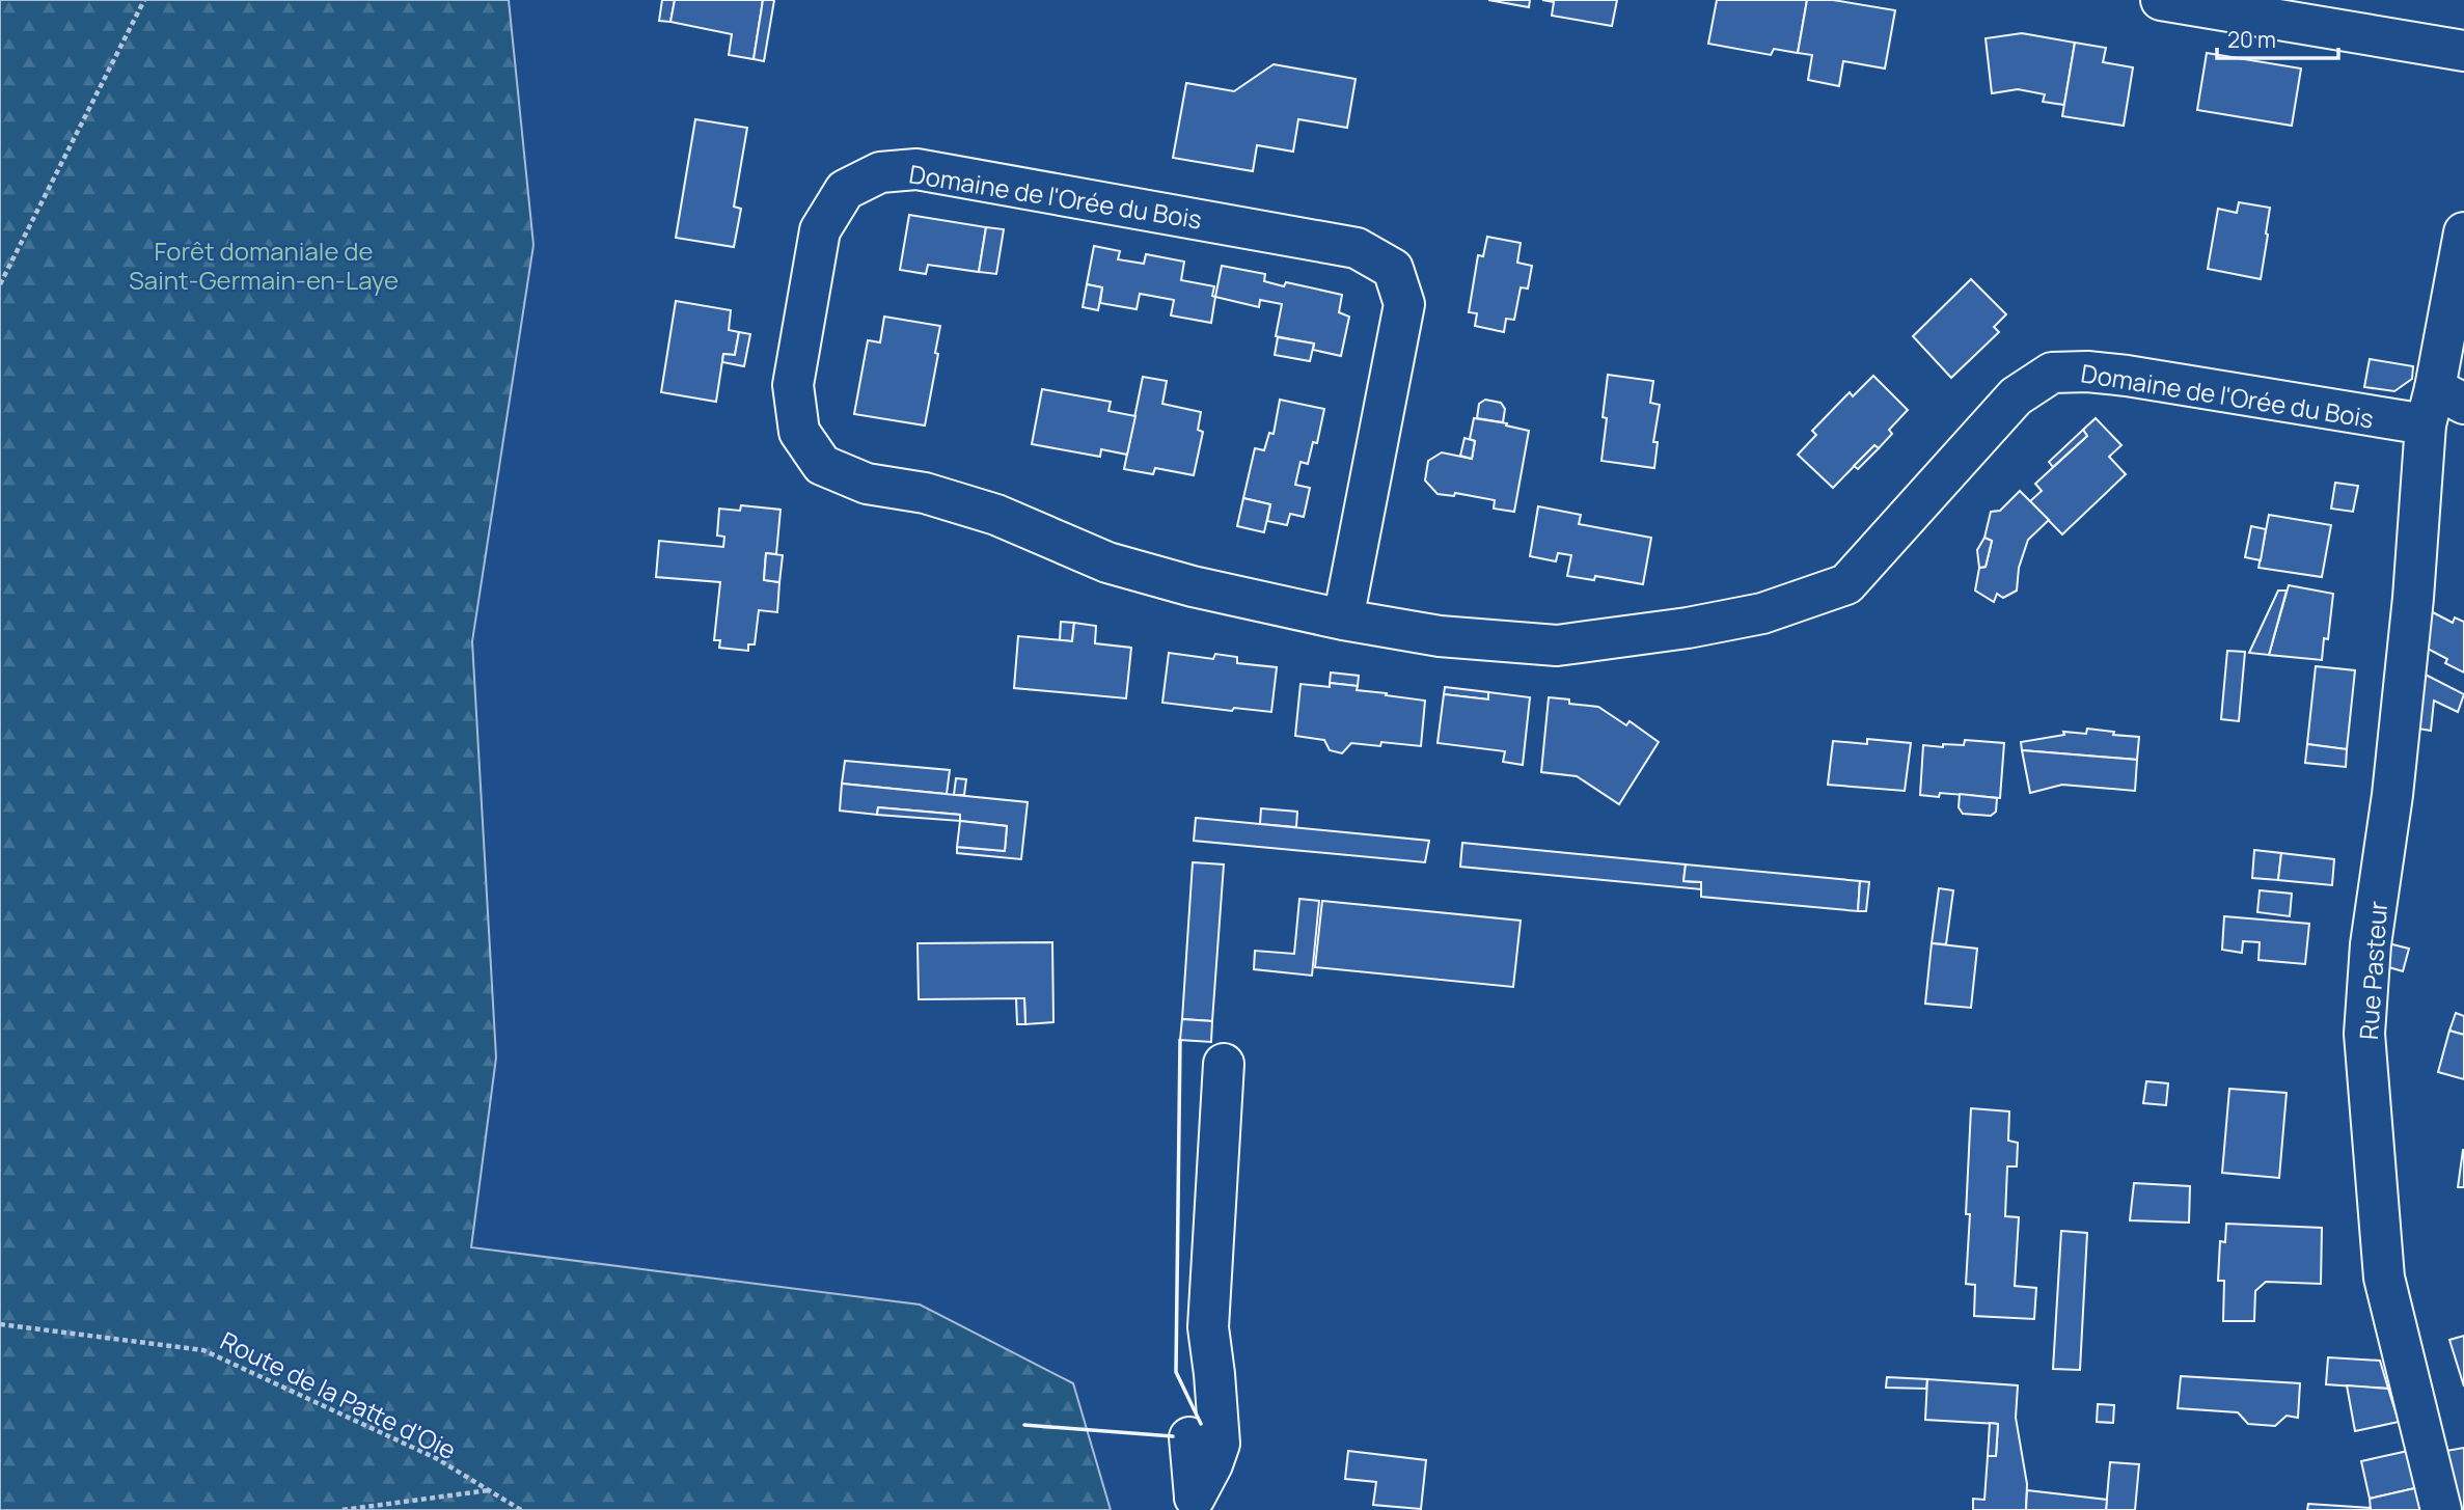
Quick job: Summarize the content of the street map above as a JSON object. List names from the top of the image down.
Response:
{
  "streets": {
    "street": ["Domaine de l'Orée du Bois", "Rue Pasteur"],
    "path": ["Route de la Patte d'Oie"]
  },
  "crossings": [
    ["Domaine de l'Orée du Bois", "Rue Pasteur"]
  ],
  "parks": ["Forêt domaniale de Saint-Germain-en-Laye"],
  "scale_bar": "20 m"
}
